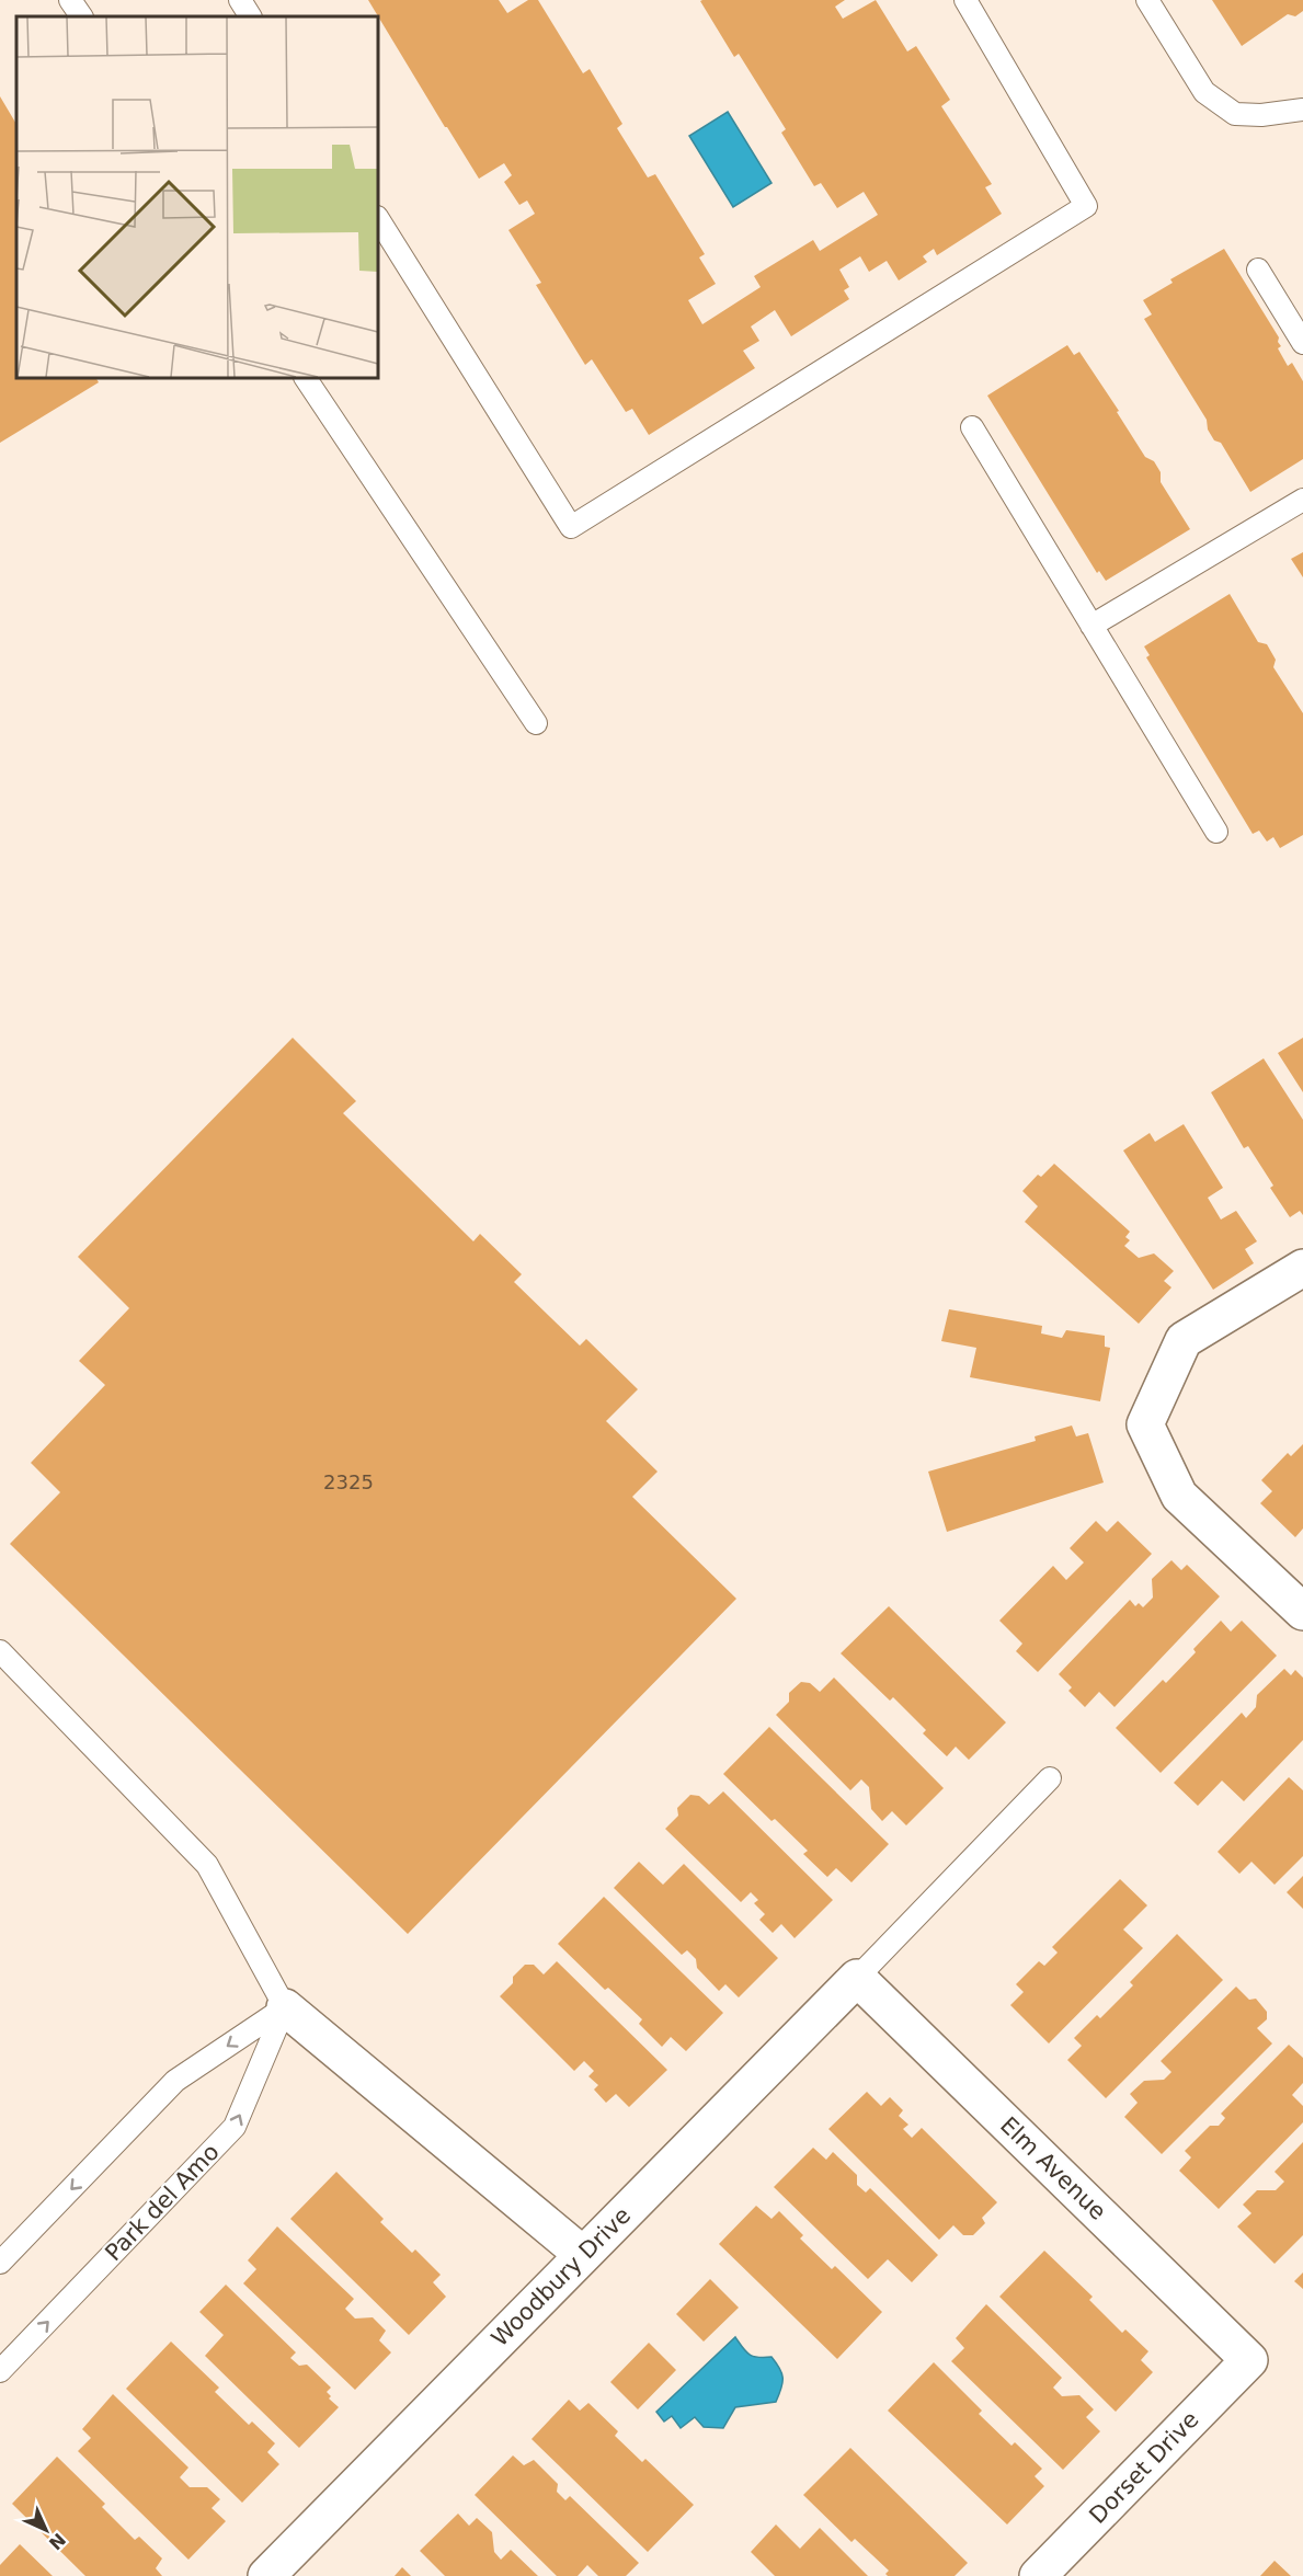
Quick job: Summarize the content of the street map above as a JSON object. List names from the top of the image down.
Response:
{
  "streets": {
    "street": ["Elm Avenue", "Woodbury Drive", "Dorset Drive"],
    "lane": ["Park del Amo"]
  },
  "crossings": [
    ["Elm Avenue", "Woodbury Drive"],
    ["Elm Avenue", "Dorset Drive"]
  ],
  "house_numbers": ["2325"],
  "north": "bottom right"
}
